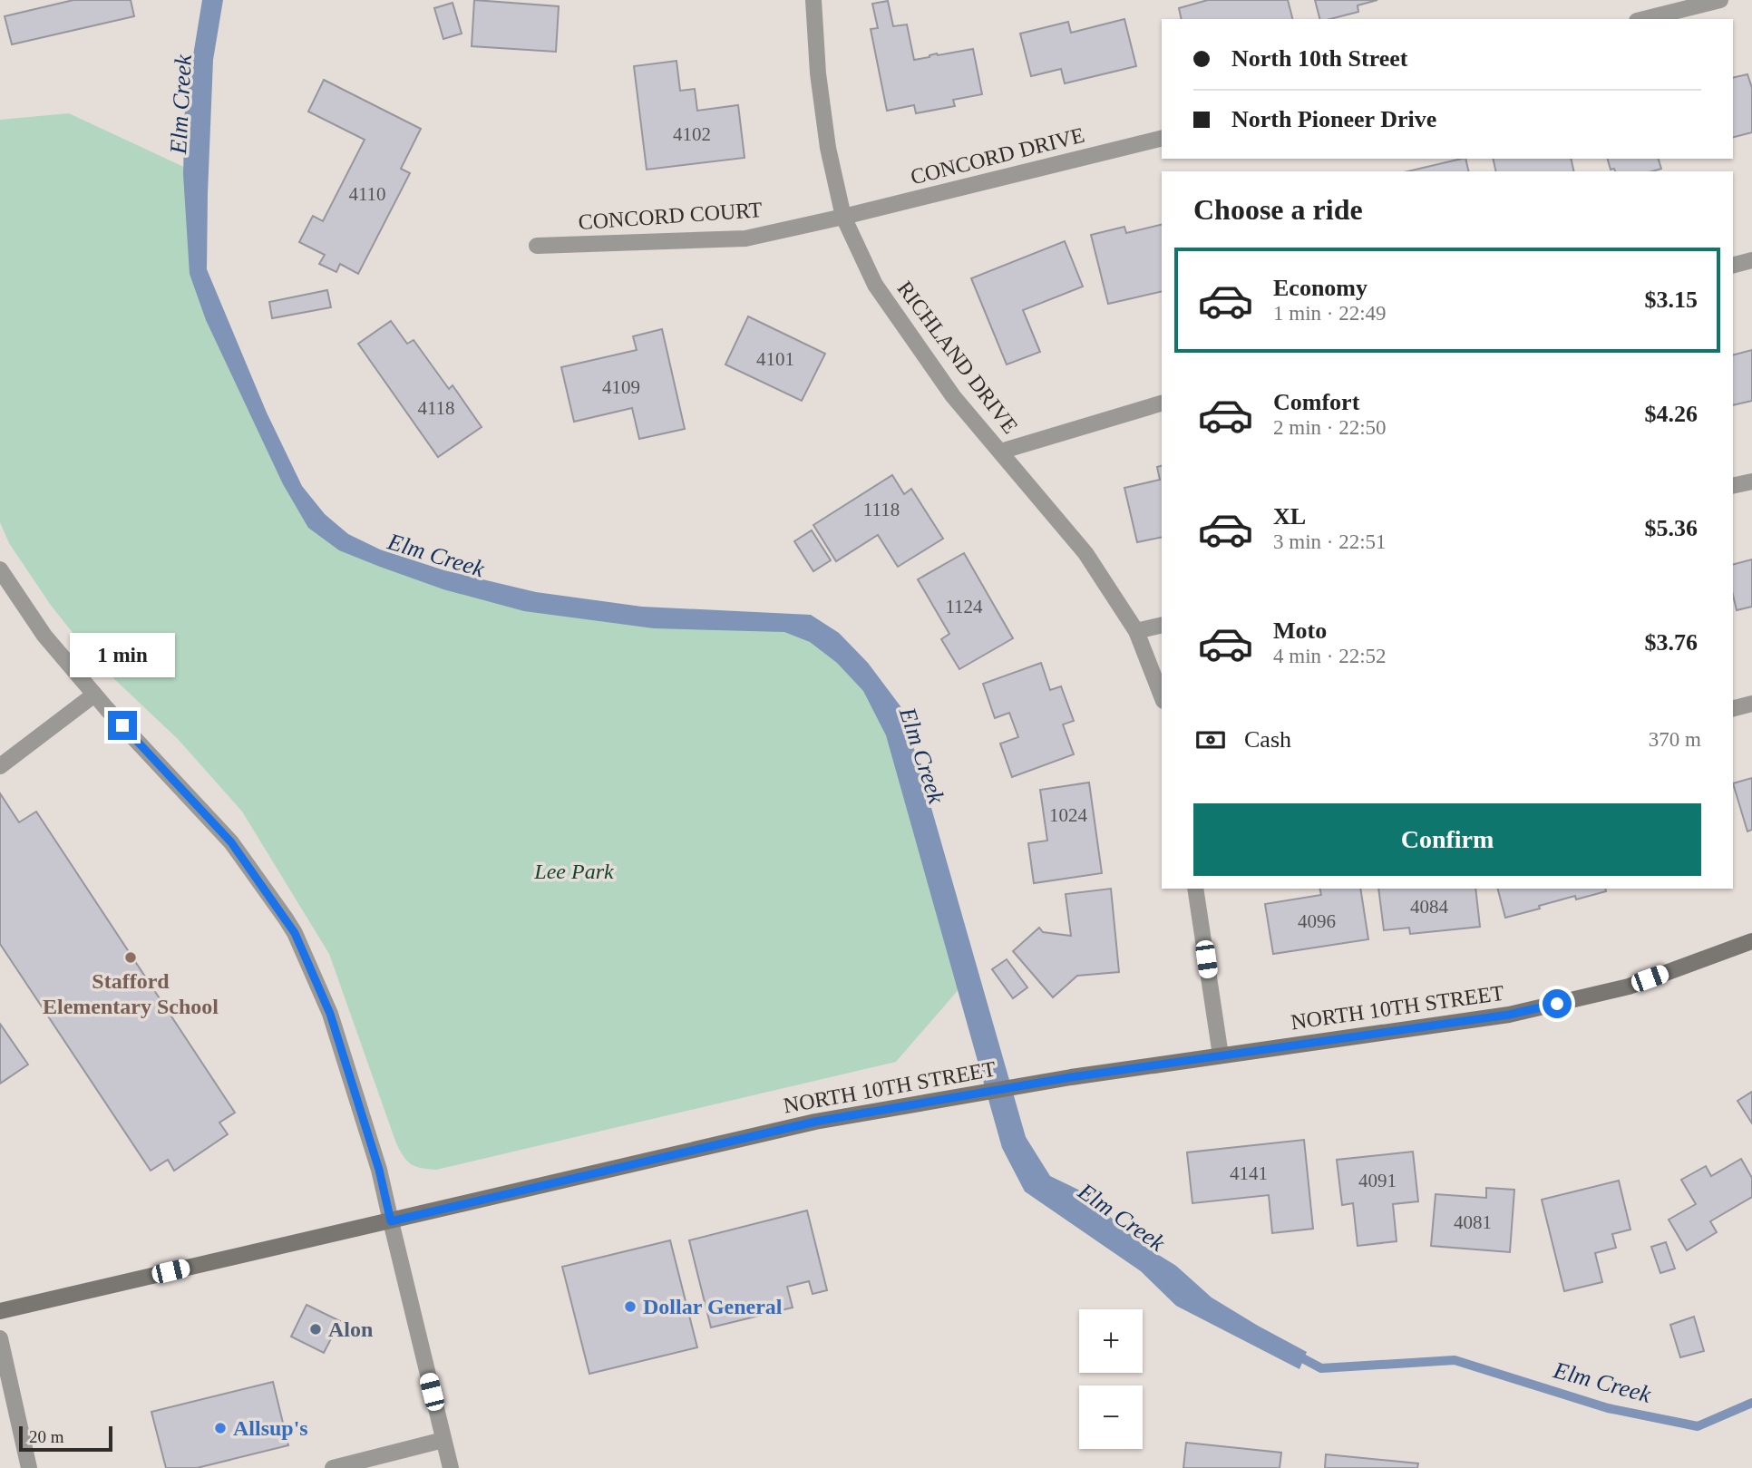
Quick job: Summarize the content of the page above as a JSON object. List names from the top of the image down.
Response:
{
  "streets": {
    "main road": ["NORTH 10TH STREET"],
    "street": ["CONCORD DRIVE", "CONCORD COURT", "RICHLAND DRIVE"]
  },
  "crossings": [
    ["CONCORD DRIVE", "CONCORD COURT"],
    ["CONCORD DRIVE", "RICHLAND DRIVE"],
    ["CONCORD COURT", "RICHLAND DRIVE"]
  ],
  "water": ["Elm Creek"],
  "parks": ["Lee Park"],
  "places": [
    "Stafford Elementary School",
    "Dollar General",
    "Alon",
    "Allsup's"
  ],
  "house_numbers": [
    "4102",
    "4110",
    "4101",
    "4109",
    "4118",
    "1118",
    "1124",
    "1024",
    "4084",
    "4096",
    "4141",
    "4091",
    "4081"
  ],
  "scale_bar": "20 m",
  "page": {
    "banner": ["North 10th Street", "North Pioneer Drive"],
    "heading": "Choose a ride",
    "list": [
      {
        "name": "Economy",
        "note": "1 min · 22:49",
        "value": "$3.15"
      },
      {
        "name": "Comfort",
        "note": "2 min · 22:50",
        "value": "$4.26"
      },
      {
        "name": "XL",
        "note": "3 min · 22:51",
        "value": "$5.36"
      },
      {
        "name": "Moto",
        "note": "4 min · 22:52",
        "value": "$3.76"
      }
    ],
    "bubble": "1 min",
    "pay": ["Cash", "370 m"],
    "buttons": "Confirm",
    "map_buttons": ["+", "−"],
    "scale": "20 m"
  }
}
